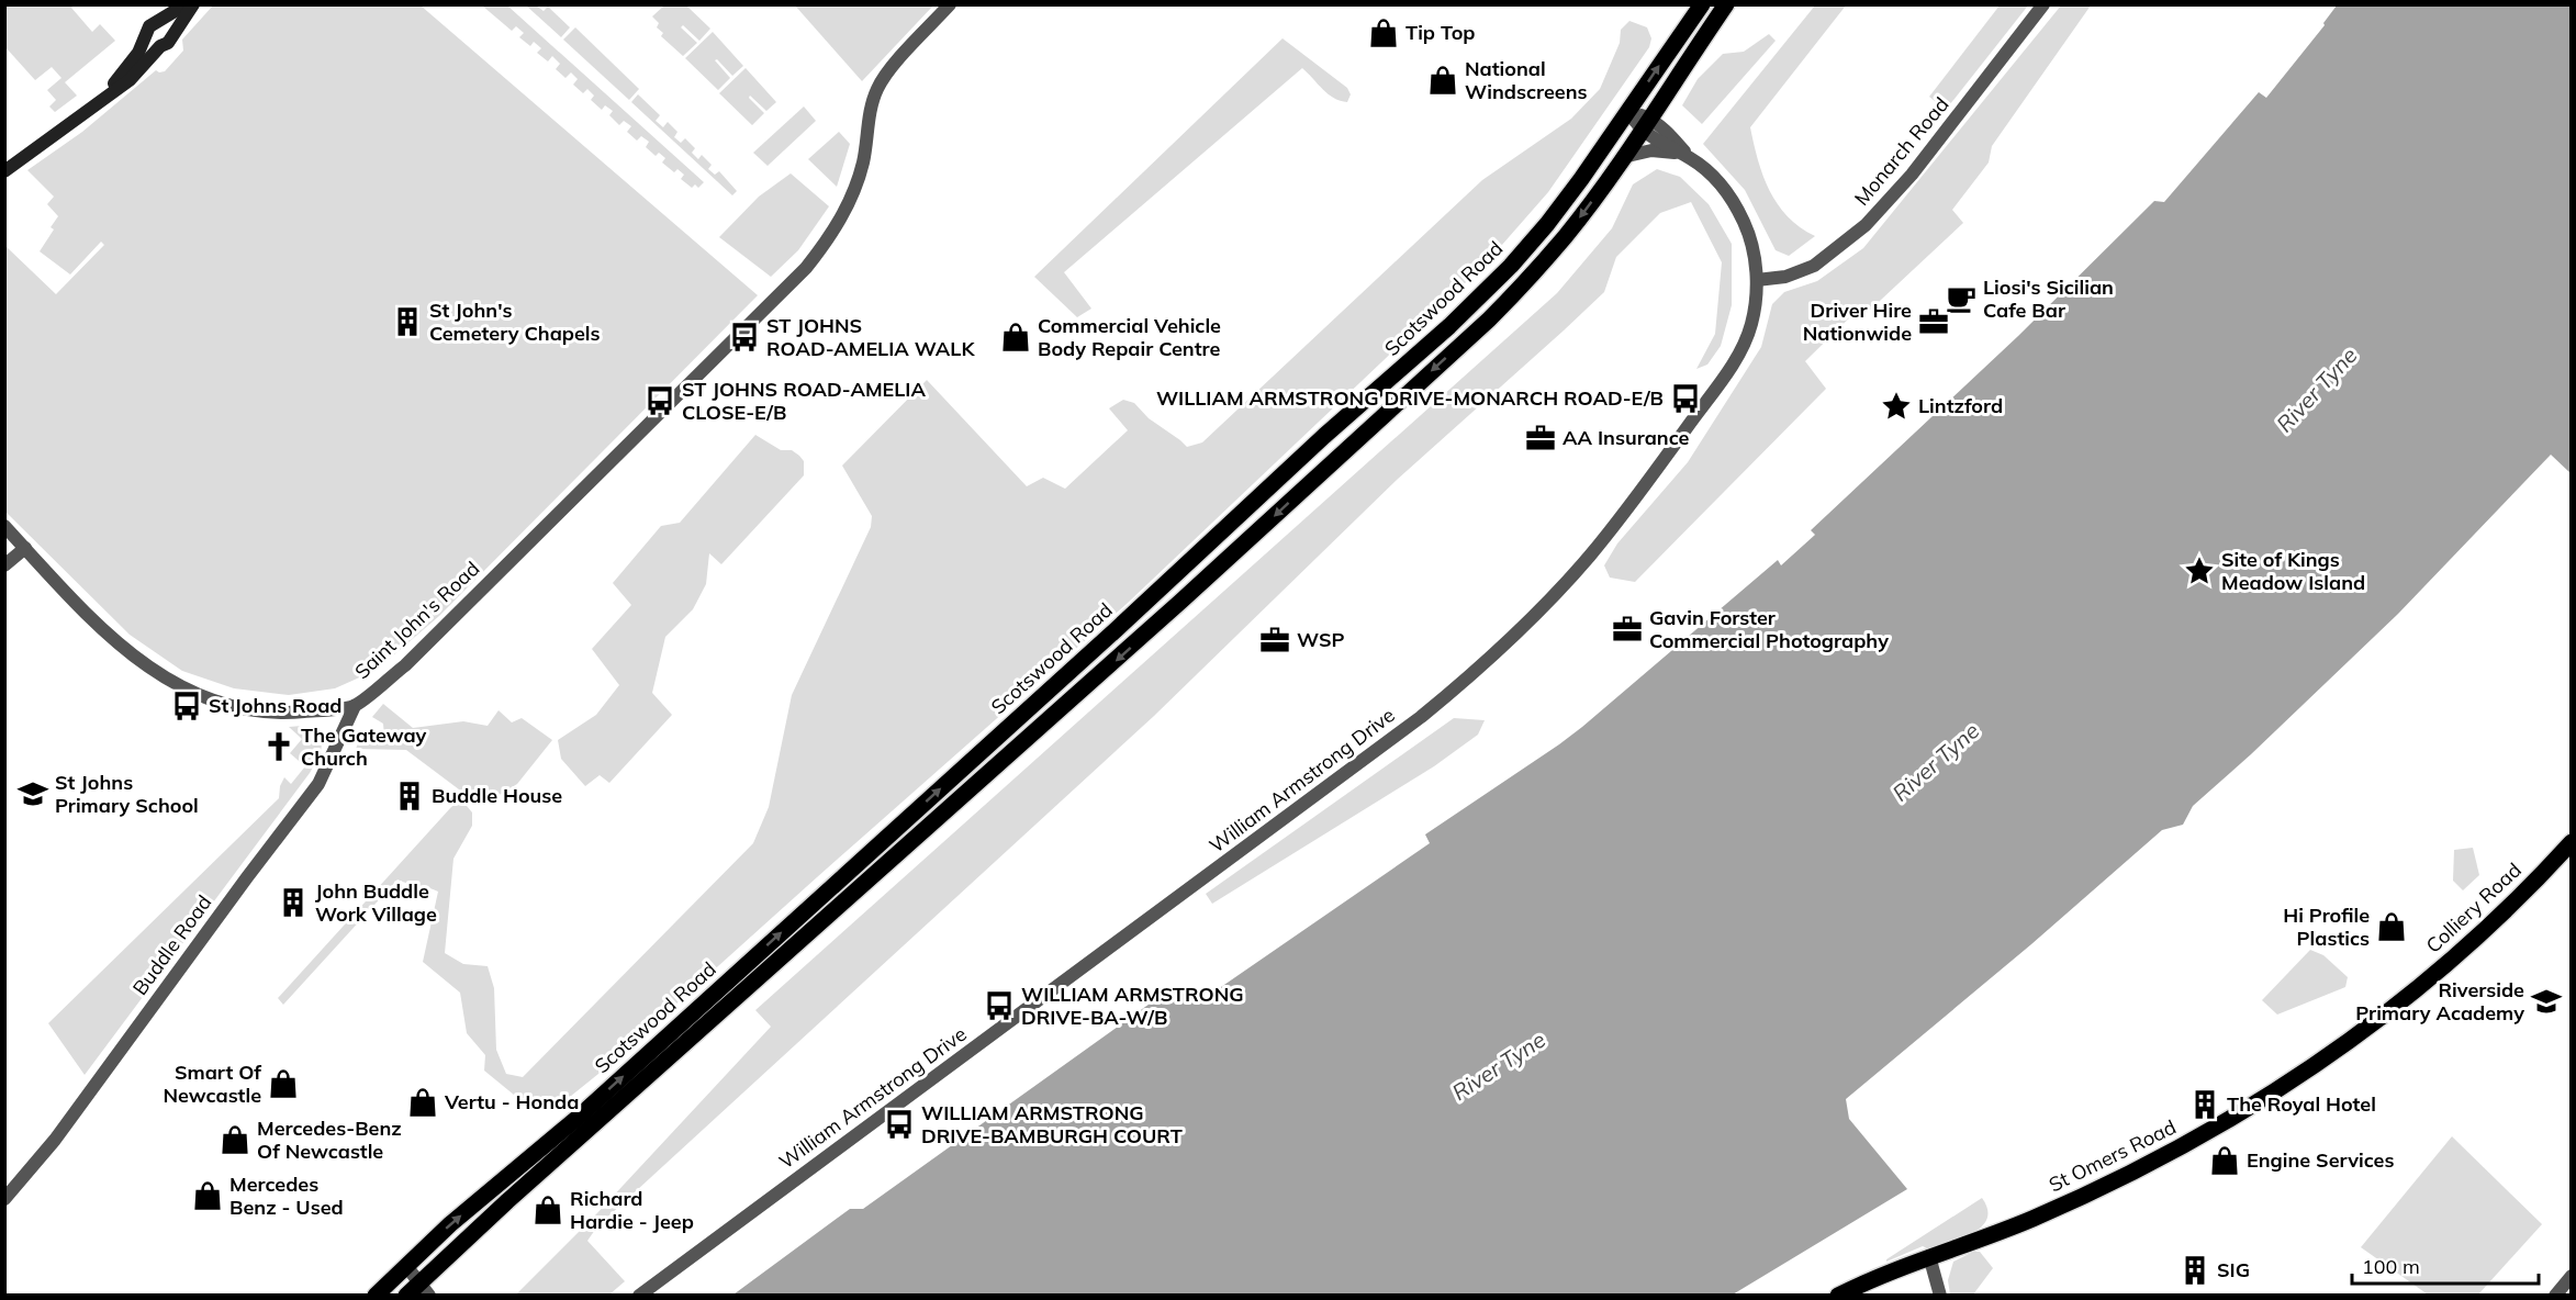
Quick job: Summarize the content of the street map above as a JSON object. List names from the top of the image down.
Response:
{
  "streets": {
    "main road": ["Scotswood Road", "Colliery Road", "St Omers Road"],
    "street": [
      "Monarch Road",
      "Saint John's Road",
      "William Armstrong Drive",
      "Buddle Road"
    ]
  },
  "crossings": [
    ["Monarch Road", "William Armstrong Drive"],
    ["Scotswood Road", "William Armstrong Drive"],
    ["Saint John's Road", "Buddle Road"],
    ["Colliery Road", "St Omers Road"]
  ],
  "water": ["River Tyne"],
  "places": {
    "shop": [
      "Tip Top",
      "National Windscreens",
      "Commercial Vehicle Body Repair Centre",
      "Hi Profile Plastics",
      "Smart Of Newcastle",
      "Vertu - Honda",
      "Mercedes-Benz Of Newcastle",
      "Engine Services",
      "Mercedes Benz - Used",
      "Richard Hardie - Jeep"
    ],
    "cafe": ["Liosi's Sicilian Cafe Bar"],
    "building": [
      "St John's Cemetery Chapels",
      "Buddle House",
      "John Buddle Work Village",
      "The Royal Hotel",
      "SIG"
    ],
    "office": [
      "Driver Hire Nationwide",
      "AA Insurance",
      "Gavin Forster Commercial Photography",
      "WSP"
    ],
    "bus stop": [
      "ST JOHNS ROAD-AMELIA WALK",
      "WILLIAM ARMSTRONG DRIVE-MONARCH ROAD-E/B",
      "ST JOHNS ROAD-AMELIA CLOSE-E/B",
      "St Johns Road",
      "WILLIAM ARMSTRONG DRIVE-BA-W/B",
      "WILLIAM ARMSTRONG DRIVE-BAMBURGH COURT"
    ],
    "place": ["Lintzford", "Site of Kings Meadow Island"],
    "church": ["The Gateway Church"],
    "school or university": ["St Johns Primary School", "Riverside Primary Academy"]
  },
  "scale_bar": "100 m"
}
